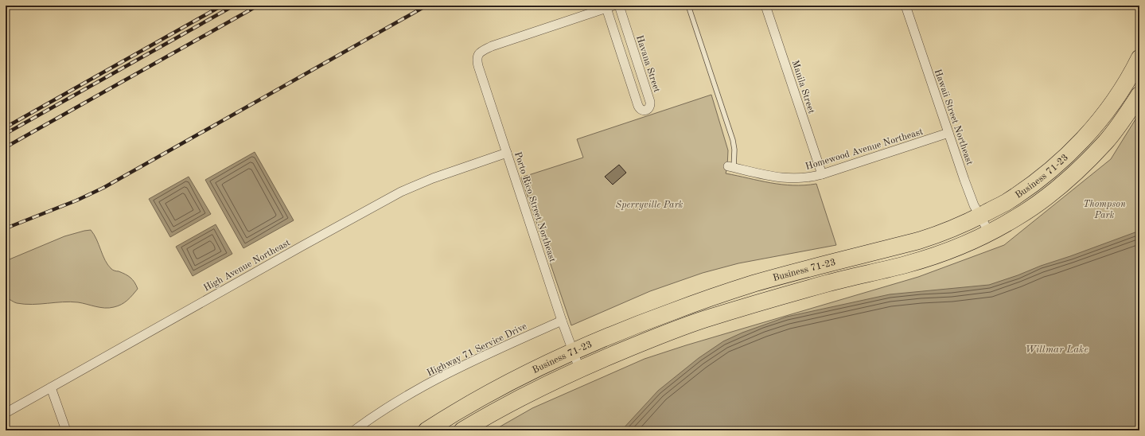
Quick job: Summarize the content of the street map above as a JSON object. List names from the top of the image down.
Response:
{
  "streets": {
    "highway": ["Business 71-23"],
    "street": [
      "Havana Street",
      "Manila Street",
      "Hawaii Street Northeast",
      "Homewood Avenue Northeast",
      "Porto Rico Street Northeast",
      "High Avenue Northeast",
      "Highway 71 Service Drive"
    ]
  },
  "crossings": [
    ["Havana Street", "Porto Rico Street Northeast"],
    ["Manila Street", "Homewood Avenue Northeast"],
    ["Hawaii Street Northeast", "Homewood Avenue Northeast"],
    ["Hawaii Street Northeast", "Business 71-23"],
    ["Business 71-23", "Porto Rico Street Northeast"],
    ["Porto Rico Street Northeast", "High Avenue Northeast"],
    ["Porto Rico Street Northeast", "Highway 71 Service Drive"]
  ],
  "water": ["Willmar Lake"],
  "parks": ["Thompson Park", "Sperryville Park"]
}
